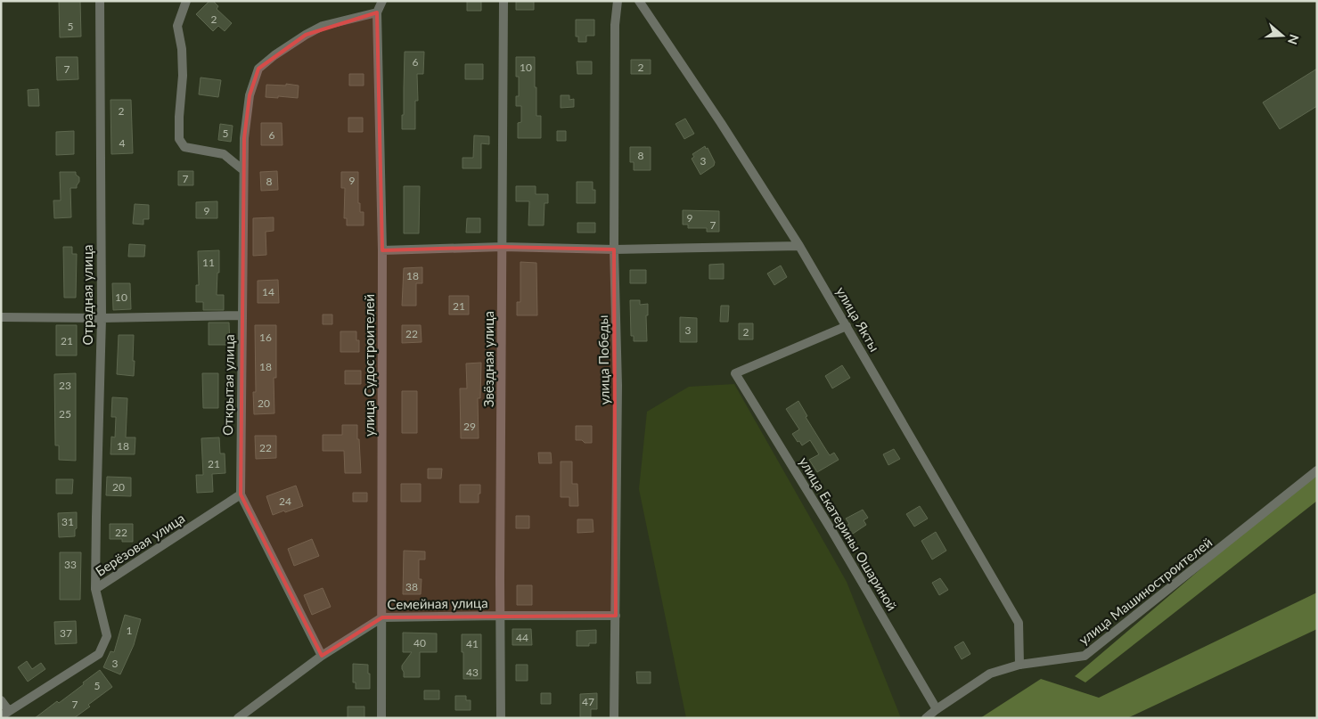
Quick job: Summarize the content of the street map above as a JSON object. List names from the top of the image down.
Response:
{
  "streets": {
    "street": [
      "Отрадная улица",
      "улица Якты",
      "Звёздная улица",
      "улица Победы",
      "улица Судостроителей",
      "Открытая улица",
      "улица Екатерины Ошариной",
      "Берёзовая улица",
      "улица Машиностроителей",
      "Семейная улица"
    ]
  },
  "crossings": [
    ["Отрадная улица", "Берёзовая улица"],
    ["улица Якты", "улица Екатерины Ошариной"],
    ["улица Якты", "улица Машиностроителей"],
    ["Звёздная улица", "Семейная улица"],
    ["улица Победы", "Семейная улица"],
    ["улица Судостроителей", "Открытая улица"],
    ["улица Судостроителей", "Семейная улица"],
    ["Открытая улица", "Берёзовая улица"],
    ["Открытая улица", "Семейная улица"],
    ["улица Екатерины Ошариной", "улица Машиностроителей"]
  ],
  "house_numbers": [
    "2",
    "5",
    "6",
    "10",
    "2",
    "7",
    "2",
    "5",
    "6",
    "4",
    "8",
    "3",
    "7",
    "9",
    "8",
    "9",
    "9",
    "7",
    "11",
    "18",
    "14",
    "10",
    "21",
    "3",
    "2",
    "22",
    "16",
    "21",
    "18",
    "23",
    "20",
    "25",
    "29",
    "18",
    "22",
    "21",
    "20",
    "24",
    "31",
    "22",
    "33",
    "38",
    "1",
    "37",
    "44",
    "40",
    "41",
    "3",
    "43",
    "5",
    "47",
    "7"
  ],
  "north": "right"
}
